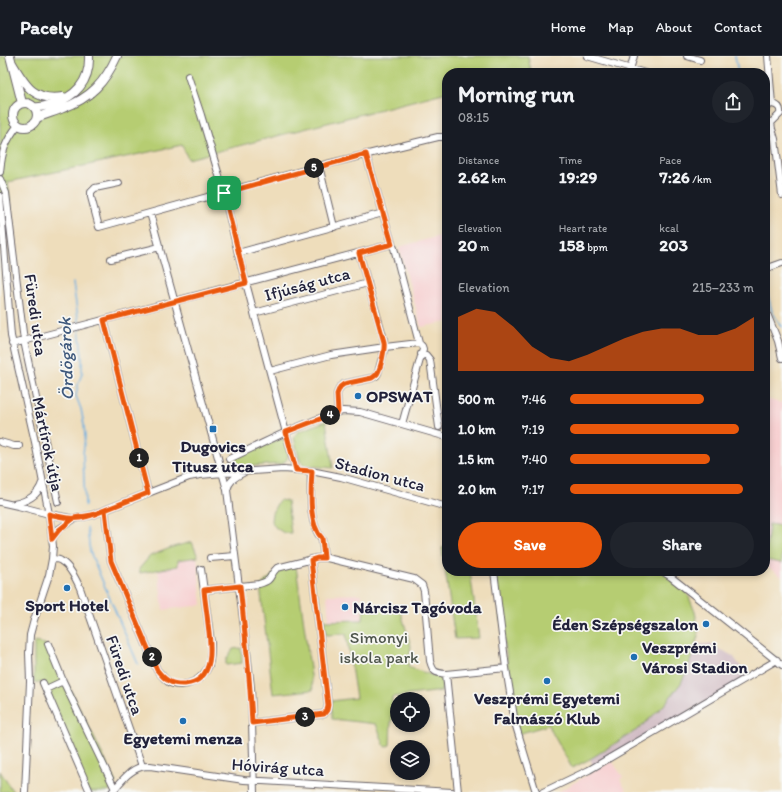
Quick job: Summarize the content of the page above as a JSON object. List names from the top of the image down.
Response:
{
  "streets": {
    "street": [
      "Ifjúság utca",
      "Füredi utca",
      "Mártírok útja",
      "Stadion utca",
      "Hóvirág utca"
    ]
  },
  "crossings": [
    ["Füredi utca", "Mártírok útja"],
    ["Füredi utca", "Hóvirág utca"],
    ["Mártírok útja", "Stadion utca"]
  ],
  "water": ["Ördögárok"],
  "parks": ["Simonyi iskola park"],
  "places": {
    "other": [
      "OPSWAT",
      "Sport Hotel",
      "Nárcisz Tagóvoda",
      "Éden Szépségszalon",
      "Veszprémi Városi Stadion",
      "Veszprémi Egyetemi Falmászó Klub",
      "Egyetemi menza"
    ],
    "transit": ["Dugovics Titusz utca"]
  },
  "page": {
    "header": "Pacely",
    "nav": [
      "Home",
      "Map",
      "About",
      "Contact"
    ],
    "heading": ["Morning run", "08:15"],
    "stats": [
      ["Distance", "2.62 km"],
      ["Time", "19:29"],
      ["Pace", "7:26 /km"],
      ["Elevation", "20 m"],
      ["Heart rate", "158 bpm"],
      ["kcal", "203"]
    ],
    "pins": [
      "5",
      "4",
      "1",
      "2",
      "3"
    ],
    "chart": ["Elevation", "215–233 m"],
    "list": [
      {
        "name": "500 m",
        "note": "7:46"
      },
      {
        "name": "1.0 km",
        "note": "7:19"
      },
      {
        "name": "1.5 km",
        "note": "7:40"
      },
      {
        "name": "2.0 km",
        "note": "7:17"
      }
    ],
    "buttons": ["Save", "Share"]
  }
}
